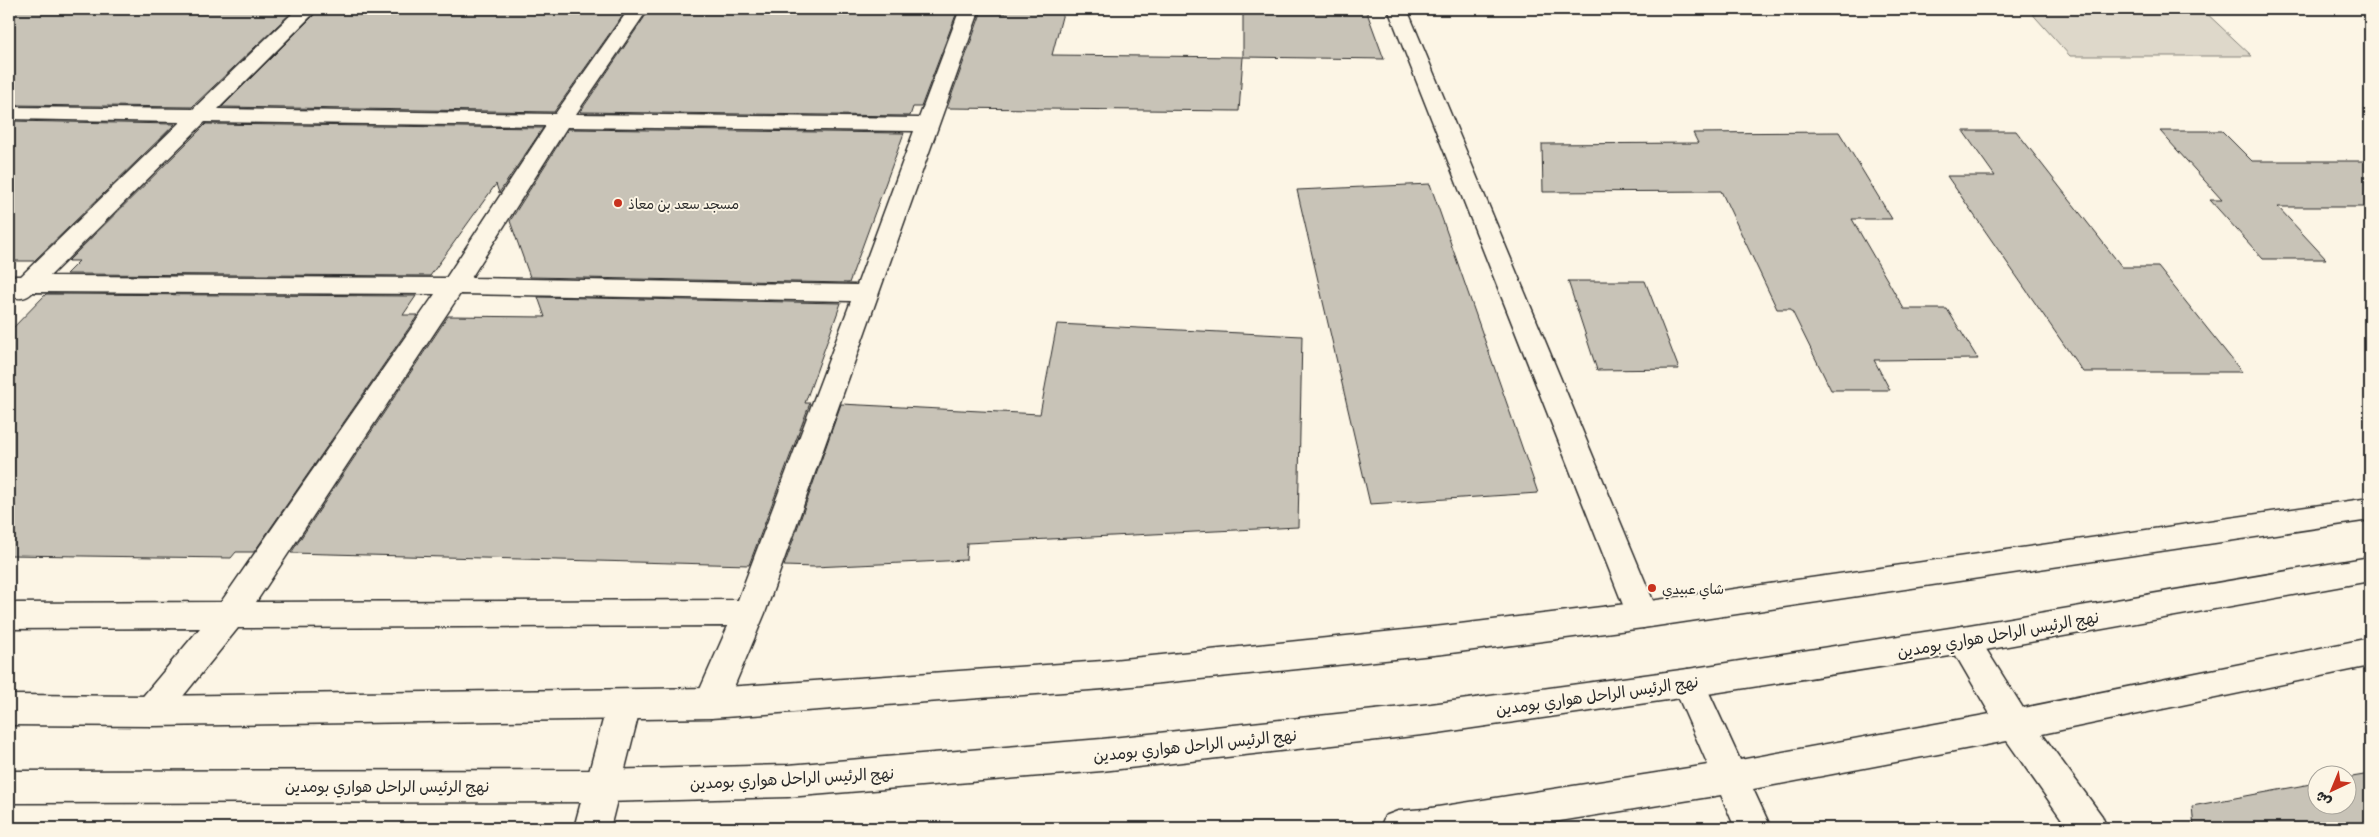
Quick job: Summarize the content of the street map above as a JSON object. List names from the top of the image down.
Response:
{
  "streets": {
    "street": ["نهج الرئيس الراحل هواري بومدين"]
  },
  "places": ["مسجد سعد بن معاذ", "شاي عبيدي"],
  "north": "bottom left"
}
